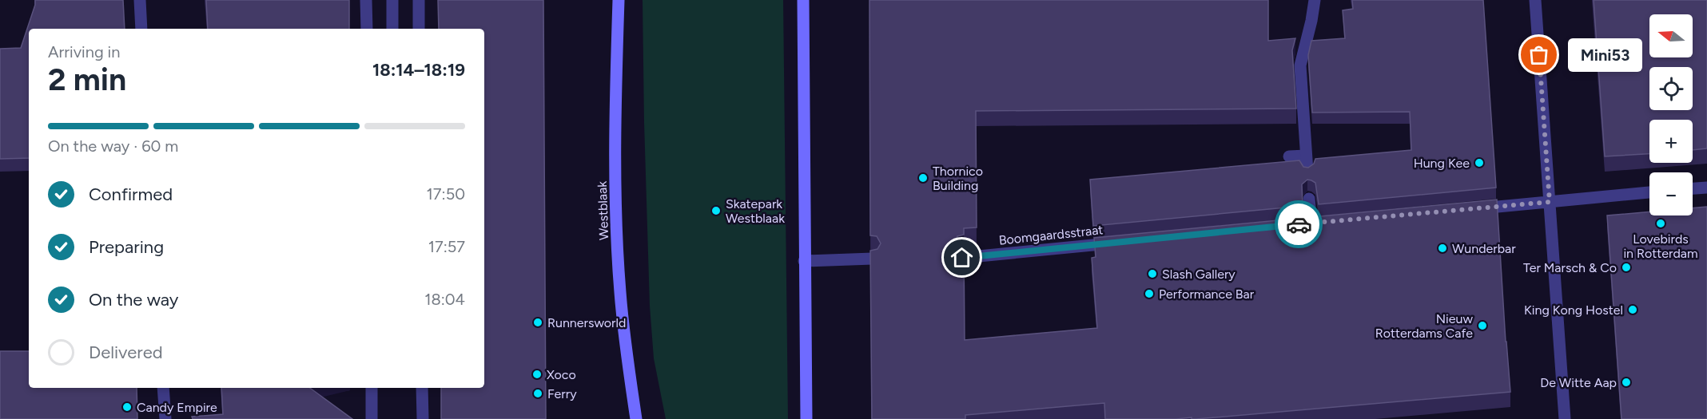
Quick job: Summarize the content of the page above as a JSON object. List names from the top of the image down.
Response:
{
  "streets": {
    "main road": ["Westblaak"],
    "street": ["Boomgaardsstraat"]
  },
  "places": [
    "Mini53",
    "Hung Kee",
    "Thornico Building",
    "Skatepark Westblaak",
    "Lovebirds in Rotterdam",
    "Wunderbar",
    "Ter Marsch & Co",
    "Slash Gallery",
    "Performance Bar",
    "King Kong Hostel",
    "Runnersworld",
    "Nieuw Rotterdams Cafe",
    "Xoco",
    "De Witte Aap",
    "Ferry",
    "Candy Empire"
  ],
  "north": "left",
  "page": {
    "map_buttons": ["+", "−"],
    "heading": ["2 min", "Arriving in", "18:14–18:19"],
    "bubble": "Mini53",
    "bar": "On the way · 60 m",
    "list": [
      ["Confirmed", "17:50"],
      ["Preparing", "17:57"],
      ["On the way", "18:04"],
      "Delivered"
    ]
  }
}
